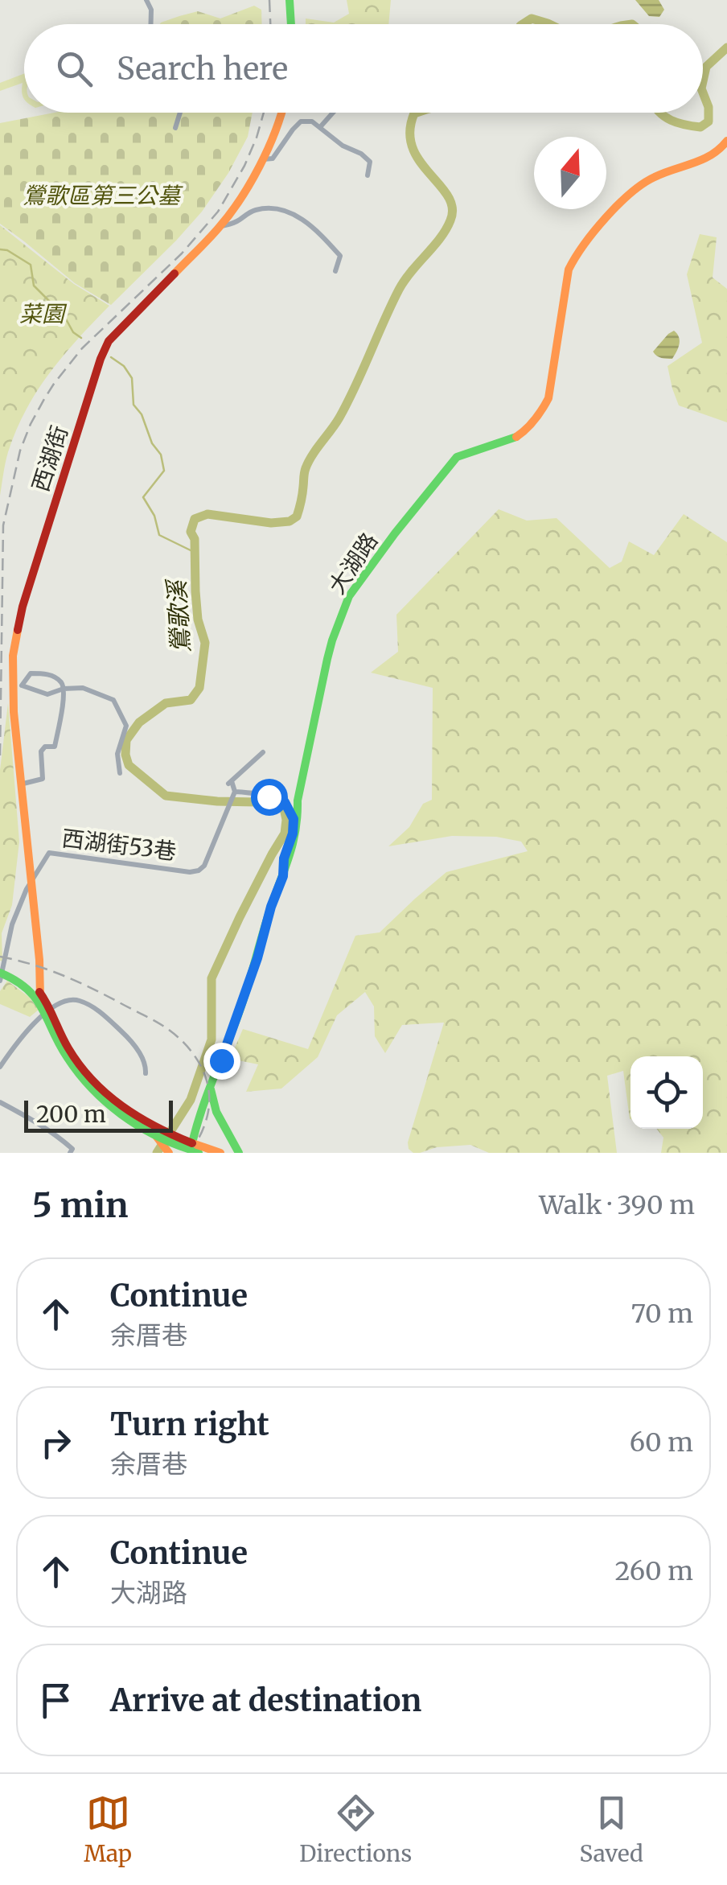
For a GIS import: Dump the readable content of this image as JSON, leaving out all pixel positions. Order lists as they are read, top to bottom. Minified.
{"streets":{"street":["西湖街","大湖路","西湖街53巷"]},"crossings":[["西湖街","西湖街53巷"]],"water":["鶯歌溪"],"parks":["鶯歌區第三公墓","菜園"],"scale_bar":"200 m","north":"top","page":{"search":"Search here","scale":"200 m","heading":["5 min","Walk · 390 m"],"list":[["Continue","余厝巷","70 m"],["Turn right","余厝巷","60 m"],["Continue","大湖路","260 m"],"Arrive at destination"],"nav":["Map","Directions","Saved"]}}
